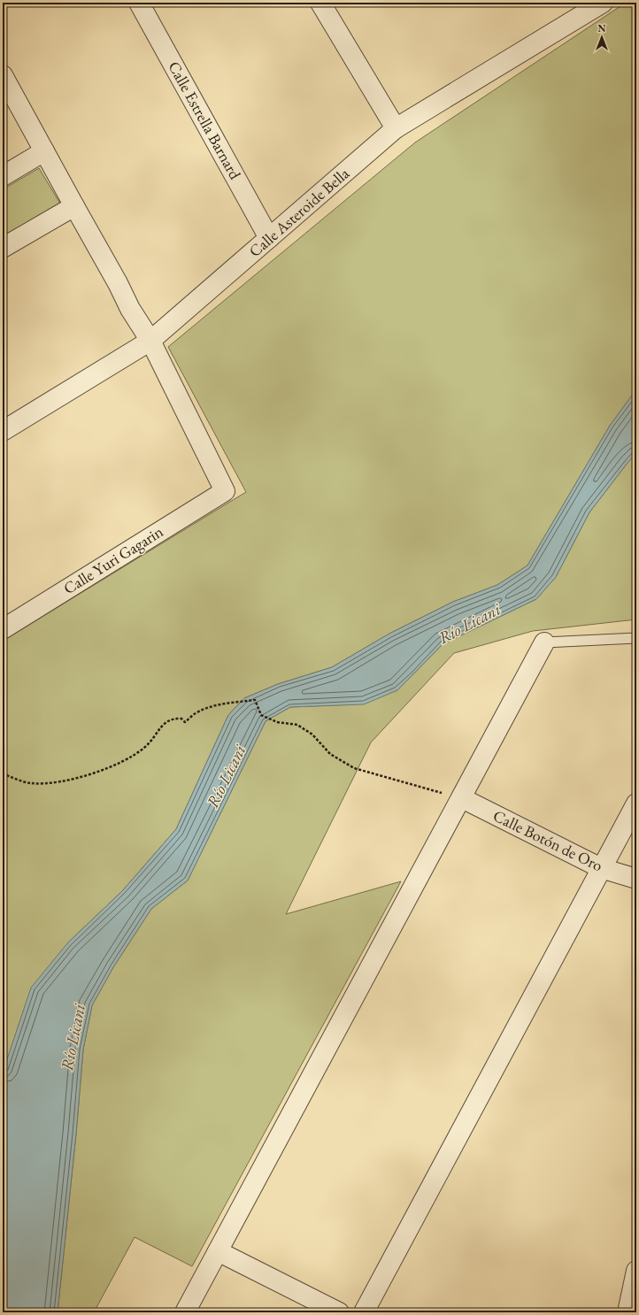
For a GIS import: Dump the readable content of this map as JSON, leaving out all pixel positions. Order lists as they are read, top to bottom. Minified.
{"streets":{"street":["Calle Estrella Barnard","Calle Asteroide Bella","Calle Yuri Gagarin","Calle Botón de Oro"]},"crossings":[["Calle Estrella Barnard","Calle Asteroide Bella"],["Calle Asteroide Bella","Calle Yuri Gagarin"]],"water":["Río Licani"],"north":"top"}
